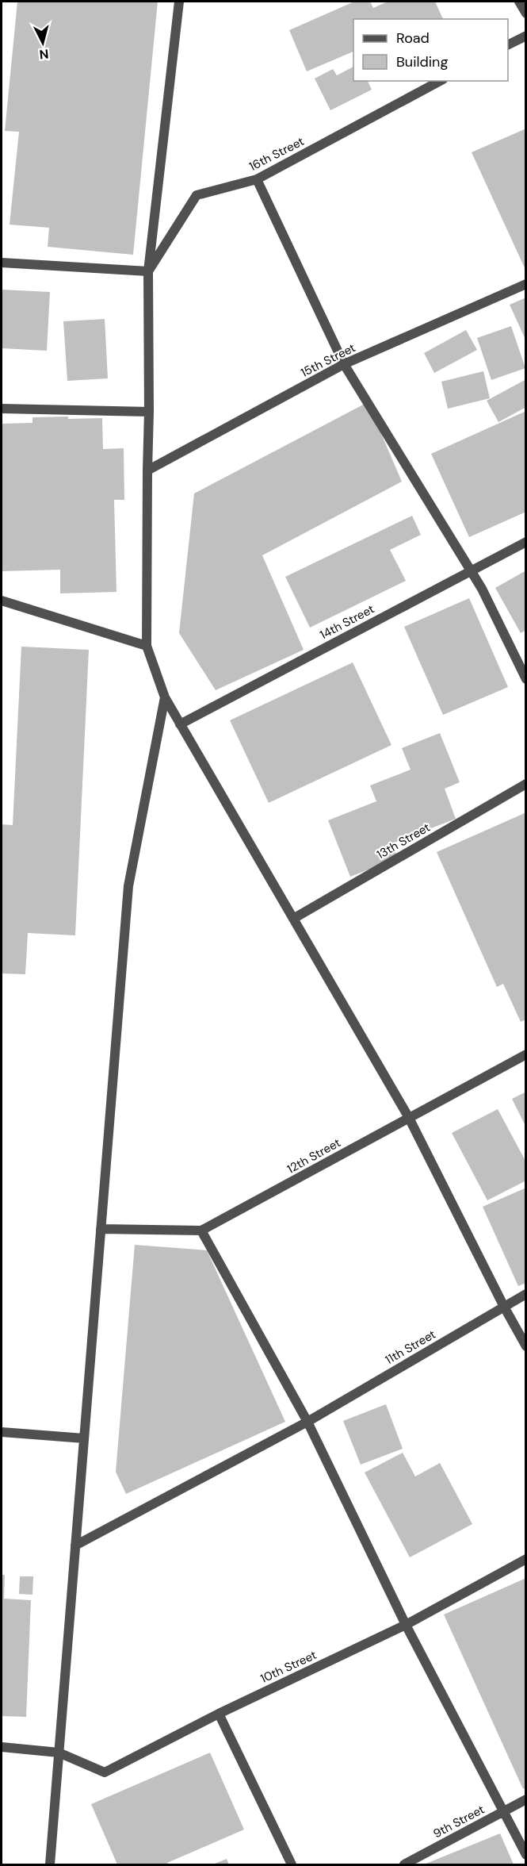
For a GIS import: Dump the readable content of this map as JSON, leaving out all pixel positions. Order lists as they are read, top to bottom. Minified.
{"streets":{"street":["16th Street","15th Street","14th Street","13th Street","12th Street","11th Street","10th Street","9th Street"]},"legend":["Road","Building"],"north":"bottom"}
